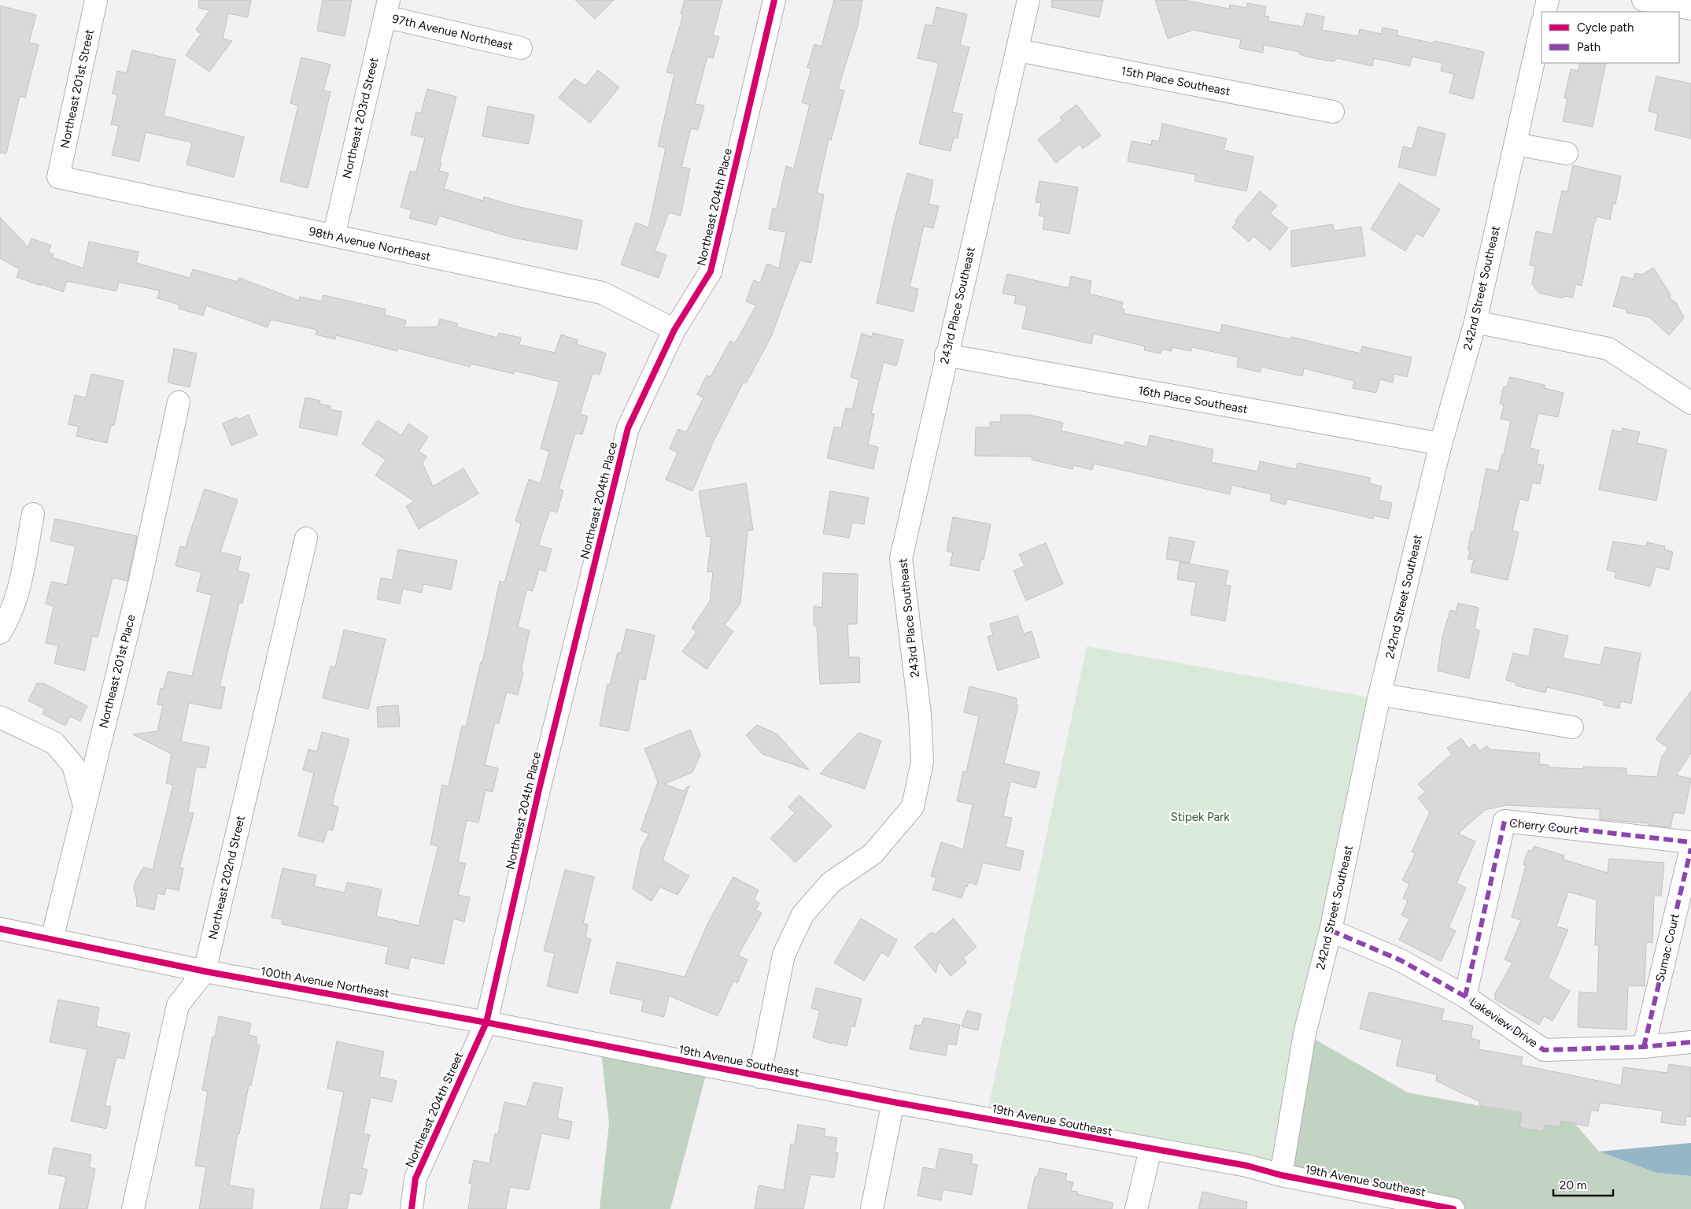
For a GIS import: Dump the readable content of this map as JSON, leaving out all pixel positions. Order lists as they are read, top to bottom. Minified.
{"streets":{"street":["97th Avenue Northeast","15th Place Southeast","Northeast 201st Street","Northeast 203rd Street","Northeast 204th Place","98th Avenue Northeast","242nd Street Southeast","243rd Place Southeast","16th Place Southeast","Northeast 201st Place","Cherry Court","Northeast 202nd Street","Sumac Court","100th Avenue Northeast","Lakeview Drive","19th Avenue Southeast","Northeast 204th Street"]},"crossings":[["97th Avenue Northeast","Northeast 203rd Street"],["15th Place Southeast","243rd Place Southeast"],["Northeast 201st Street","98th Avenue Northeast"],["Northeast 203rd Street","98th Avenue Northeast"],["Northeast 204th Place","98th Avenue Northeast"],["Northeast 204th Place","100th Avenue Northeast"],["Northeast 204th Place","Northeast 204th Street"],["242nd Street Southeast","16th Place Southeast"],["242nd Street Southeast","Lakeview Drive"],["242nd Street Southeast","19th Avenue Southeast"],["243rd Place Southeast","16th Place Southeast"],["243rd Place Southeast","19th Avenue Southeast"],["Northeast 201st Place","100th Avenue Northeast"],["Cherry Court","Lakeview Drive"],["Northeast 202nd Street","100th Avenue Northeast"],["Sumac Court","Lakeview Drive"],["100th Avenue Northeast","19th Avenue Southeast"],["100th Avenue Northeast","Northeast 204th Street"]],"parks":["Stipek Park"],"legend":["Cycle path","Path"],"scale_bar":"20 m"}
